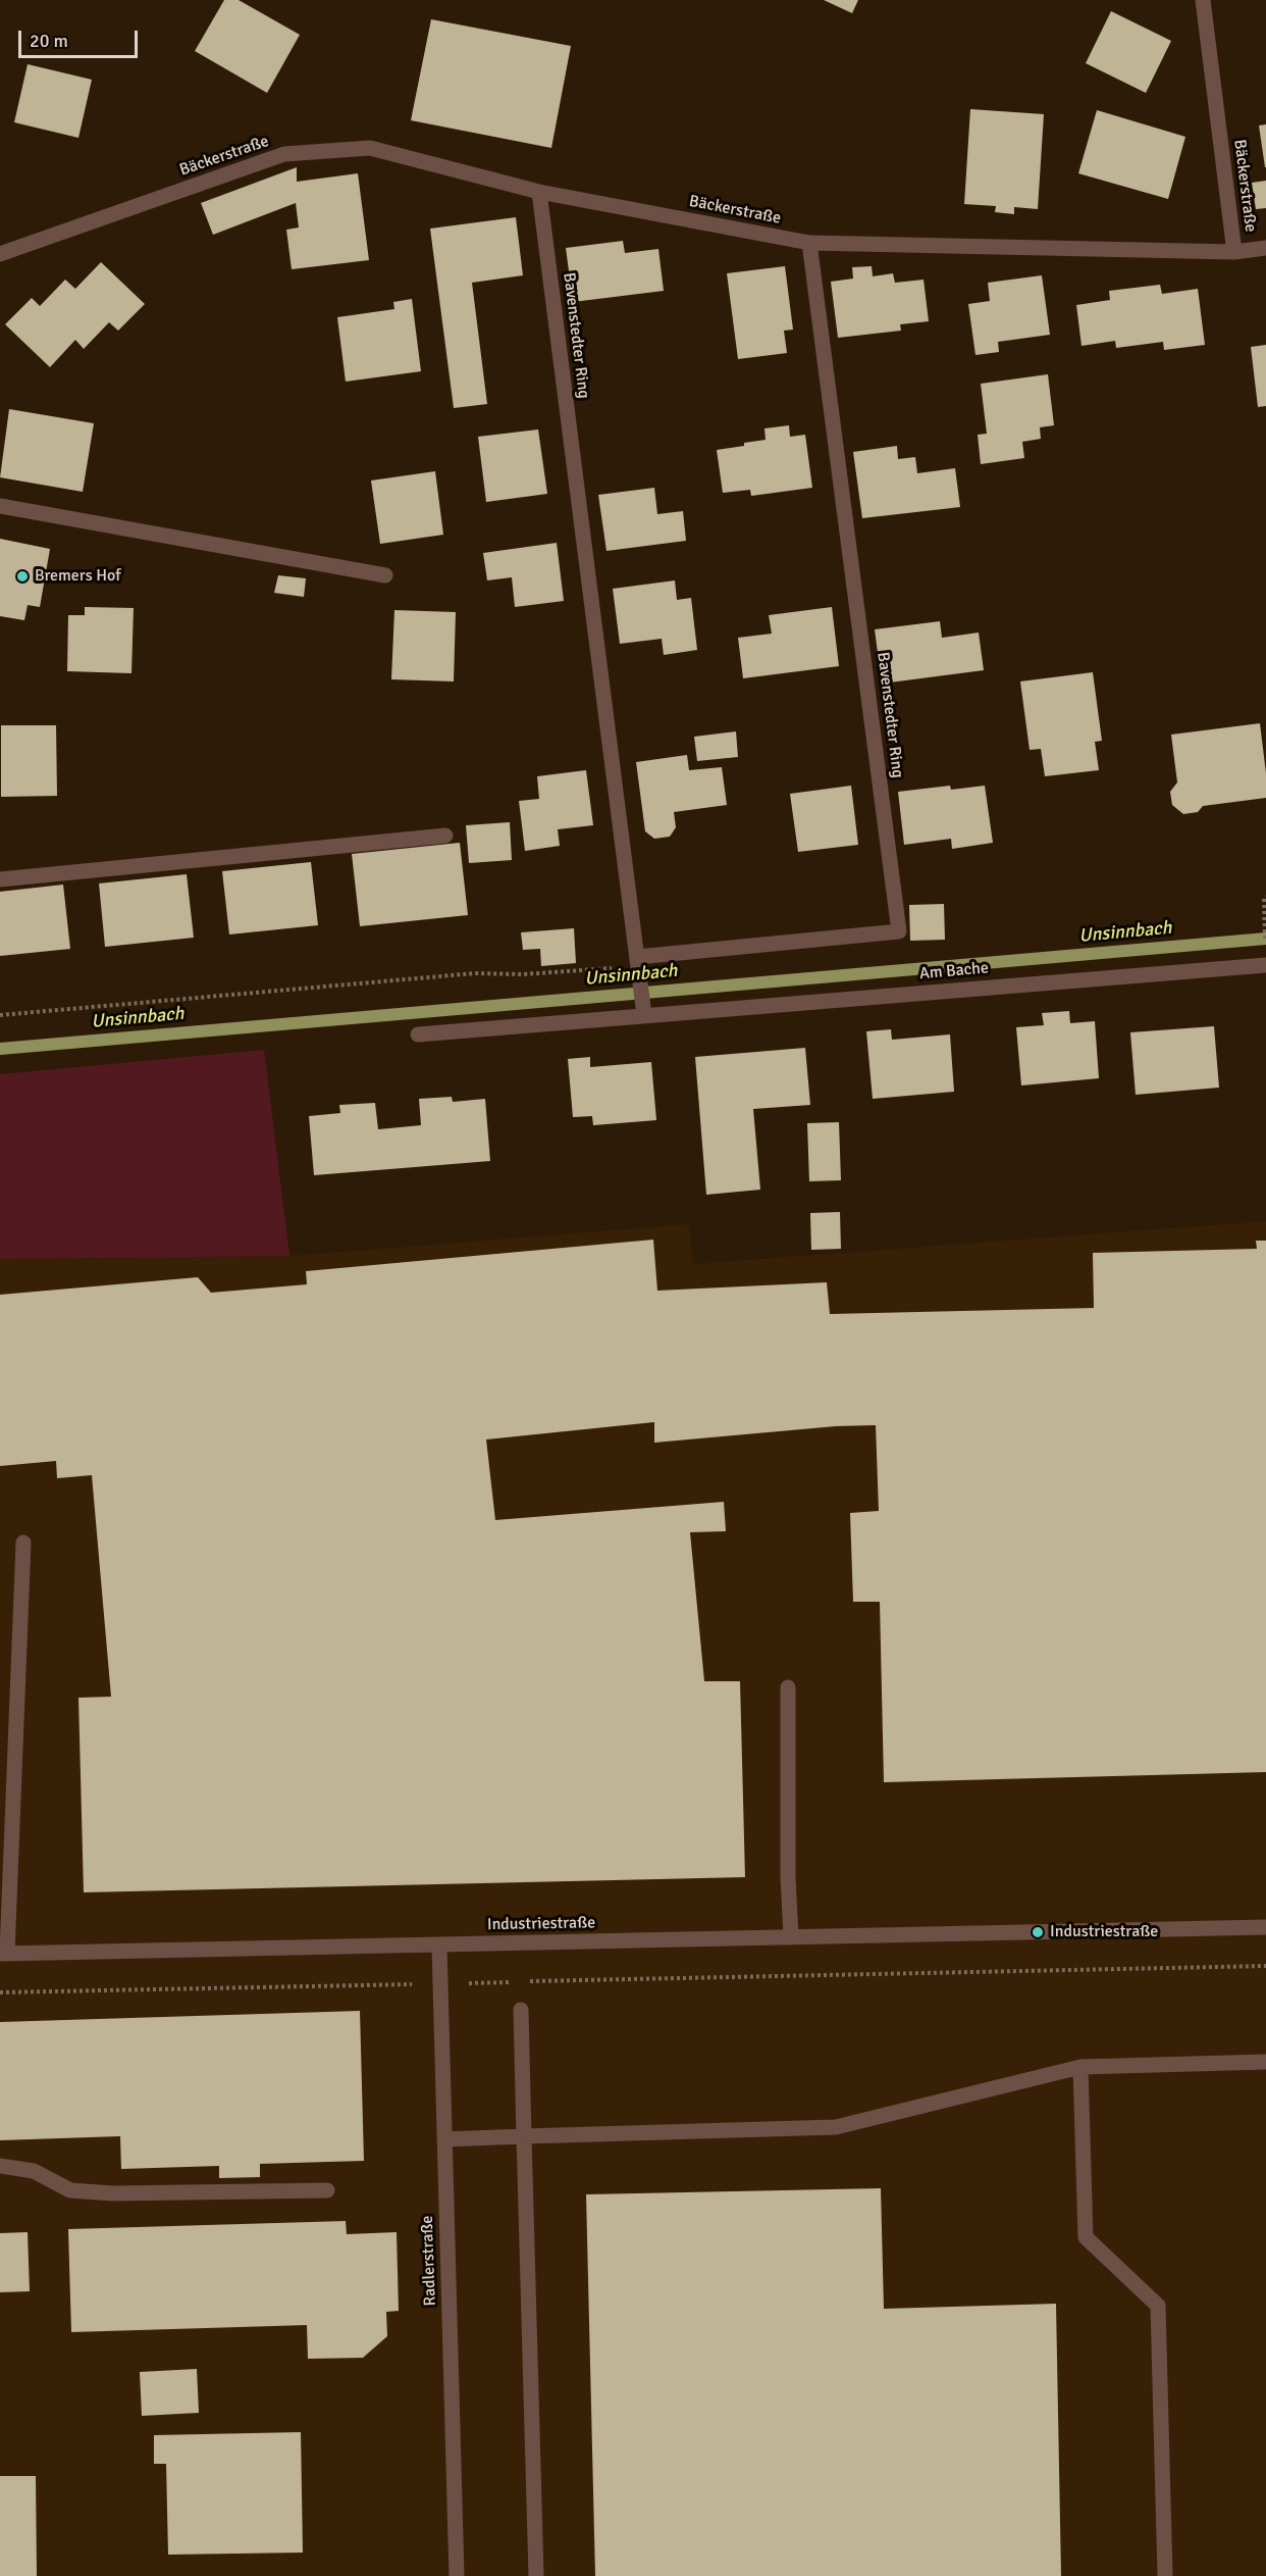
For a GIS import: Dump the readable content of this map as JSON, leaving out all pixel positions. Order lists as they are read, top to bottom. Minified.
{"streets":{"street":["Bäckerstraße","Bavenstedter Ring","Am Bache","Industriestraße","Radlerstraße"]},"crossings":[["Bäckerstraße","Bavenstedter Ring"],["Industriestraße","Radlerstraße"]],"water":["Unsinnbach"],"places":["Bremers Hof","Industriestraße"],"scale_bar":"20 m"}
